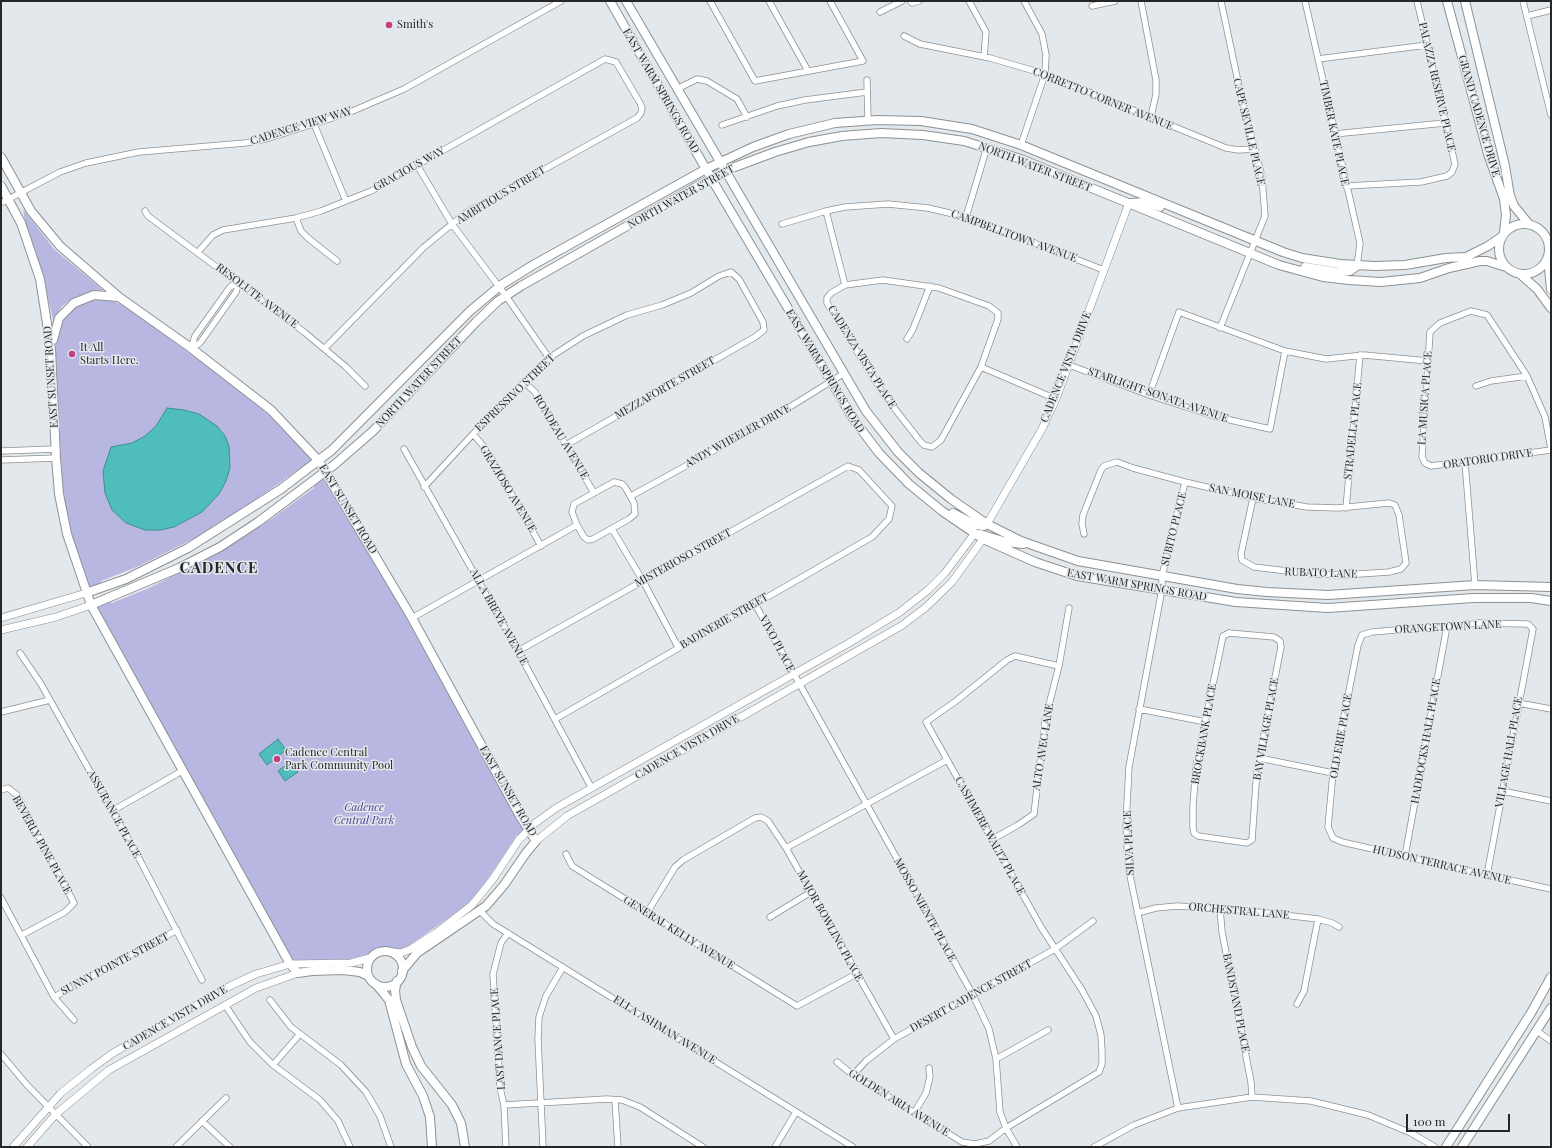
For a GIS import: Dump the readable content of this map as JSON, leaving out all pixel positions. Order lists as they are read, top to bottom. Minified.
{"streets":{"main road":["EAST WARM SPRINGS ROAD","GRAND CADENCE DRIVE","NORTH WATER STREET","CADENCE VISTA DRIVE","EAST SUNSET ROAD"],"street":["PALAZZA RESERVE PLACE","CORRETTO CORNER AVENUE","CADENCE VIEW WAY","CAPE SEVILLE PLACE","TIMBER KATE PLACE","GRACIOUS WAY","AMBITIOUS STREET","CAMPBELLTOWN AVENUE","RESOLUTE AVENUE","CADENZA VISTA PLACE","MEZZAFORTE STREET","ESPRESSIVO STREET","STARLIGHT SONATA AVENUE","LA MUSICA PLACE","STRADELLA PLACE","ANDY WHEELER DRIVE","RONDEAU AVENUE","ORATORIO DRIVE","GRAZIOSO AVENUE","SAN MOISE LANE","SUBITO PLACE","MISTERIOSO STREET","RUBATO LANE","ALLA BREVE AVENUE","BADINERIE STREET","ORANGETOWN LANE","VIVO PLACE","BAY VILLAGE PLACE","BROCKBANK PLACE","OLD ERIE PLACE","HADDOCKS HALL PLACE","ALTO AVEC LANE","VILLAGE HALL PLACE","ASSURANCE PLACE","CASHMERE WALTZ PLACE","SILVA PLACE","BEVERLY PINE PLACE","HUDSON TERRACE AVENUE","MOSSO NIENTE PLACE","ORCHESTRAL LANE","MAJOR BOWLING PLACE","GENERAL KELLY AVENUE","SUNNY POINTE STREET","DESERT CADENCE STREET","BANDSTAND PLACE","ELLA ASHMAN AVENUE","LAST DANCE PLACE","GOLDEN ARIA AVENUE"]},"crossings":[["PALAZZA RESERVE PLACE","TIMBER KATE PLACE"],["EAST WARM SPRINGS ROAD","NORTH WATER STREET"],["EAST WARM SPRINGS ROAD","CADENCE VISTA DRIVE"],["EAST WARM SPRINGS ROAD","ANDY WHEELER DRIVE"],["EAST WARM SPRINGS ROAD","SUBITO PLACE"],["EAST WARM SPRINGS ROAD","SILVA PLACE"],["CORRETTO CORNER AVENUE","CAPE SEVILLE PLACE"],["GRAND CADENCE DRIVE","NORTH WATER STREET"],["CADENCE VIEW WAY","EAST SUNSET ROAD"],["CAPE SEVILLE PLACE","NORTH WATER STREET"],["TIMBER KATE PLACE","NORTH WATER STREET"],["NORTH WATER STREET","CADENCE VISTA DRIVE"],["NORTH WATER STREET","EAST SUNSET ROAD"],["GRACIOUS WAY","AMBITIOUS STREET"],["GRACIOUS WAY","RESOLUTE AVENUE"],["AMBITIOUS STREET","RESOLUTE AVENUE"],["CAMPBELLTOWN AVENUE","CADENCE VISTA DRIVE"],["CADENCE VISTA DRIVE","EAST SUNSET ROAD"],["CADENCE VISTA DRIVE","STARLIGHT SONATA AVENUE"],["CADENCE VISTA DRIVE","ALLA BREVE AVENUE"],["CADENCE VISTA DRIVE","VIVO PLACE"],["CADENCE VISTA DRIVE","MOSSO NIENTE PLACE"],["CADENCE VISTA DRIVE","ELLA ASHMAN AVENUE"],["MEZZAFORTE STREET","ESPRESSIVO STREET"],["MEZZAFORTE STREET","RONDEAU AVENUE"],["ESPRESSIVO STREET","RONDEAU AVENUE"],["ESPRESSIVO STREET","GRAZIOSO AVENUE"],["ESPRESSIVO STREET","ALLA BREVE AVENUE"],["LA MUSICA PLACE","ORATORIO DRIVE"],["STRADELLA PLACE","SAN MOISE LANE"],["SAN MOISE LANE","SUBITO PLACE"],["SAN MOISE LANE","RUBATO LANE"],["SUBITO PLACE","SILVA PLACE"],["MISTERIOSO STREET","ALLA BREVE AVENUE"],["MISTERIOSO STREET","BADINERIE STREET"],["ALLA BREVE AVENUE","BADINERIE STREET"],["BADINERIE STREET","VIVO PLACE"],["ORANGETOWN LANE","OLD ERIE PLACE"],["ORANGETOWN LANE","HADDOCKS HALL PLACE"],["ORANGETOWN LANE","VILLAGE HALL PLACE"],["VIVO PLACE","MOSSO NIENTE PLACE"],["BAY VILLAGE PLACE","BROCKBANK PLACE"],["OLD ERIE PLACE","HUDSON TERRACE AVENUE"],["HADDOCKS HALL PLACE","HUDSON TERRACE AVENUE"],["ALTO AVEC LANE","CASHMERE WALTZ PLACE"],["VILLAGE HALL PLACE","HUDSON TERRACE AVENUE"],["ASSURANCE PLACE","SUNNY POINTE STREET"],["CASHMERE WALTZ PLACE","MOSSO NIENTE PLACE"],["CASHMERE WALTZ PLACE","DESERT CADENCE STREET"],["CASHMERE WALTZ PLACE","GOLDEN ARIA AVENUE"],["SILVA PLACE","ORCHESTRAL LANE"],["MOSSO NIENTE PLACE","DESERT CADENCE STREET"],["MOSSO NIENTE PLACE","GOLDEN ARIA AVENUE"],["ORCHESTRAL LANE","BANDSTAND PLACE"],["MAJOR BOWLING PLACE","GENERAL KELLY AVENUE"],["MAJOR BOWLING PLACE","DESERT CADENCE STREET"],["DESERT CADENCE STREET","GOLDEN ARIA AVENUE"],["ELLA ASHMAN AVENUE","LAST DANCE PLACE"]],"districts":["CADENCE"],"parks":["Cadence Central Park"],"places":["Smith's","It All Starts Here.","Cadence Central Park Community Pool"],"scale_bar":"100 m"}
